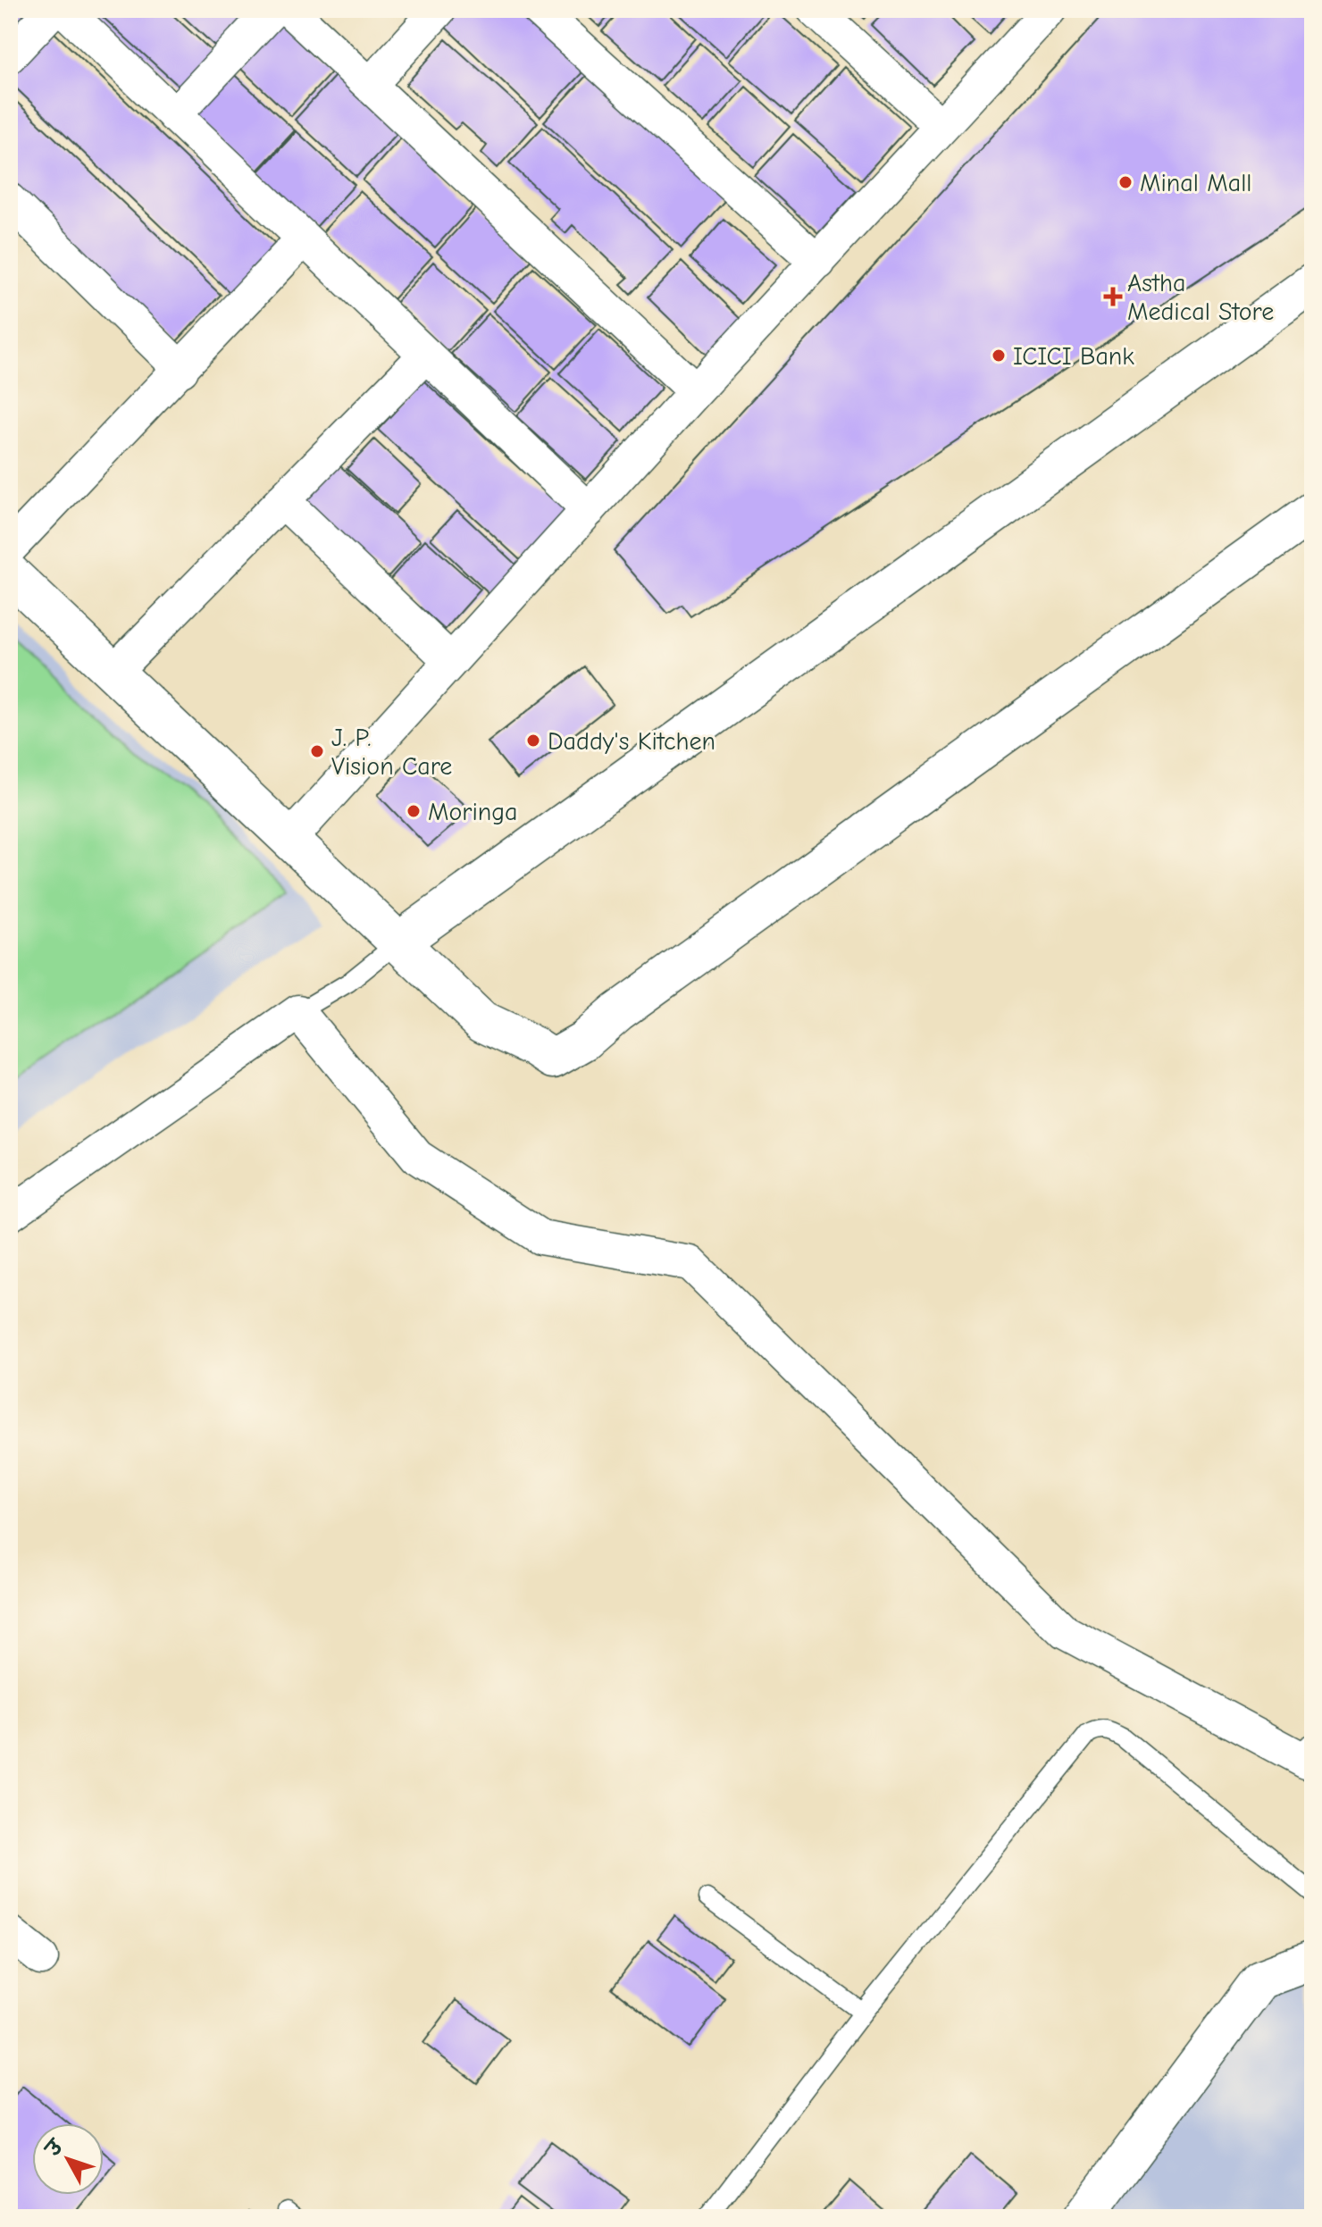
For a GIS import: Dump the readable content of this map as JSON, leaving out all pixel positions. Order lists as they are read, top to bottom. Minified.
{"places":{"other":["Minal Mall","ICICI Bank","Daddy's Kitchen","J. P. Vision Care","Moringa"],"health":["Astha Medical Store"]},"north":"top left"}
